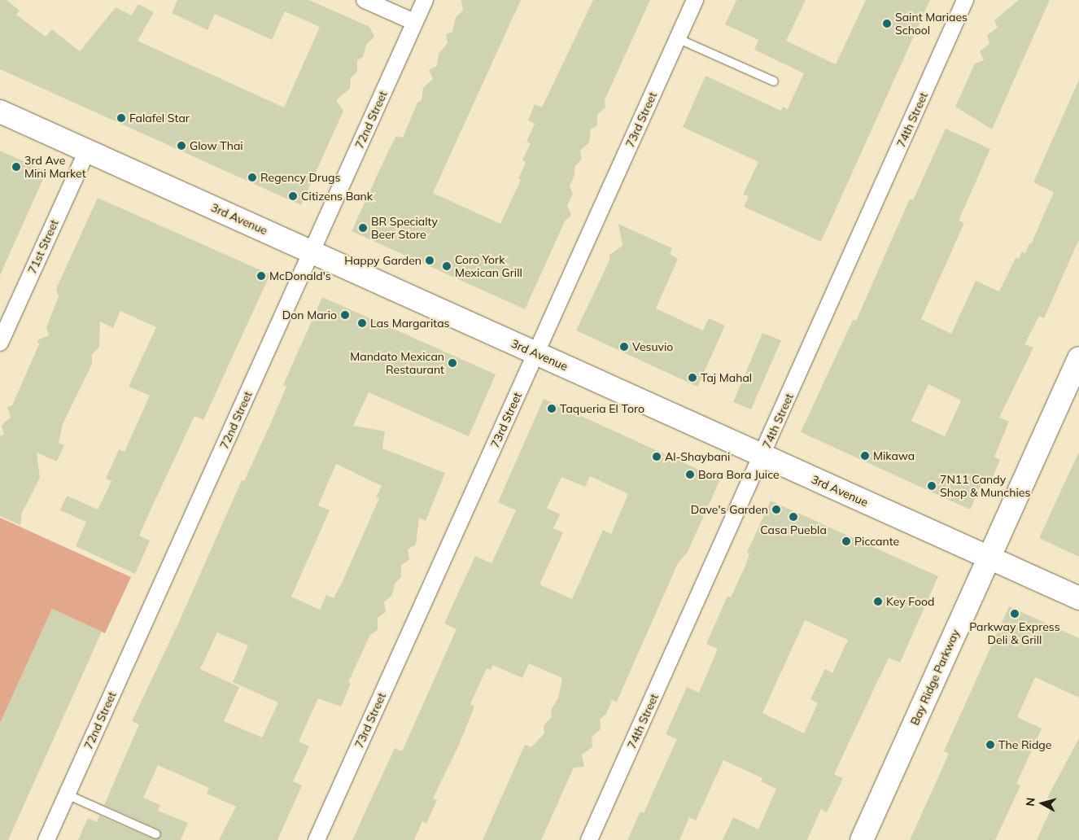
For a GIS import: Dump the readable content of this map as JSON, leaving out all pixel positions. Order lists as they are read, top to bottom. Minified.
{"streets":{"street":["72nd Street","73rd Street","74th Street","3rd Avenue","71st Street","Bay Ridge Parkway"]},"crossings":[["72nd Street","3rd Avenue"],["73rd Street","3rd Avenue"],["74th Street","3rd Avenue"],["3rd Avenue","71st Street"],["3rd Avenue","Bay Ridge Parkway"]],"places":["Saint Mariaes School","Falafel Star","Glow Thai","3rd Ave Mini Market","Regency Drugs","Citizens Bank","BR Specialty Beer Store","Happy Garden","Coro York Mexican Grill","McDonald's","Don Mario","Las Margaritas","Vesuvio","Mandato Mexican Restaurant","Taj Mahal","Taqueria El Toro","Mikawa","Al-Shaybani","Bora Bora Juice","7N11 Candy Shop & Munchies","Dave's Garden","Casa Puebla","Piccante","Key Food","Parkway Express Deli & Grill","The Ridge"],"north":"left"}
